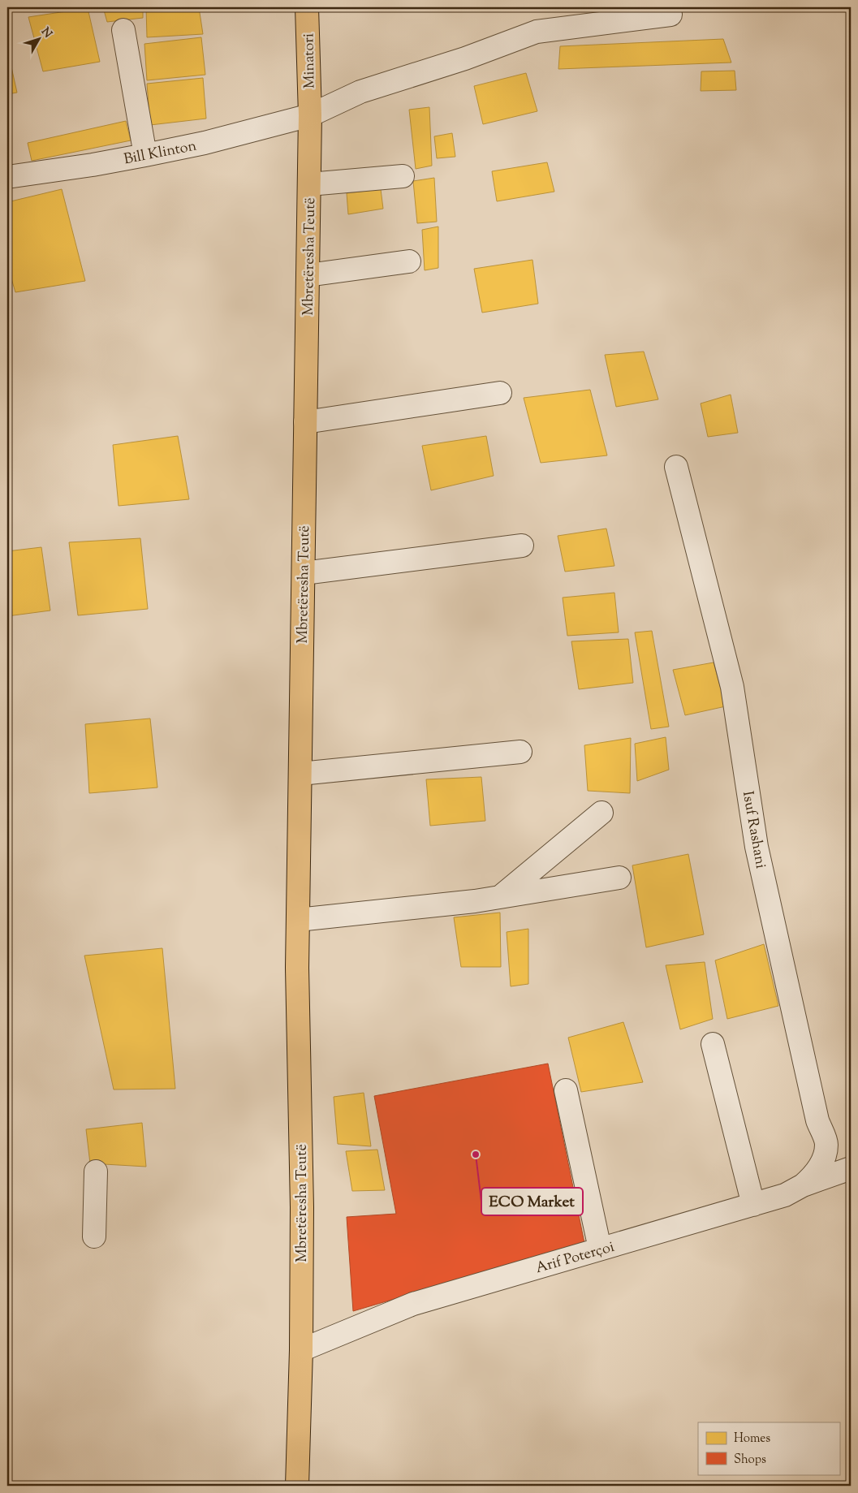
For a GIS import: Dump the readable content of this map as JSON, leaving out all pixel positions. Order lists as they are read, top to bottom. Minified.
{"streets":{"main road":["Minatori","Mbretëresha Teutë"],"street":["Bill Klinton","Isuf Rashani","Arif Poterçoi"]},"crossings":[["Minatori","Bill Klinton"],["Minatori","Mbretëresha Teutë"],["Bill Klinton","Mbretëresha Teutë"],["Mbretëresha Teutë","Arif Poterçoi"],["Isuf Rashani","Arif Poterçoi"]],"places":["ECO Market"],"legend":["Homes","Shops"],"north":"top right"}
